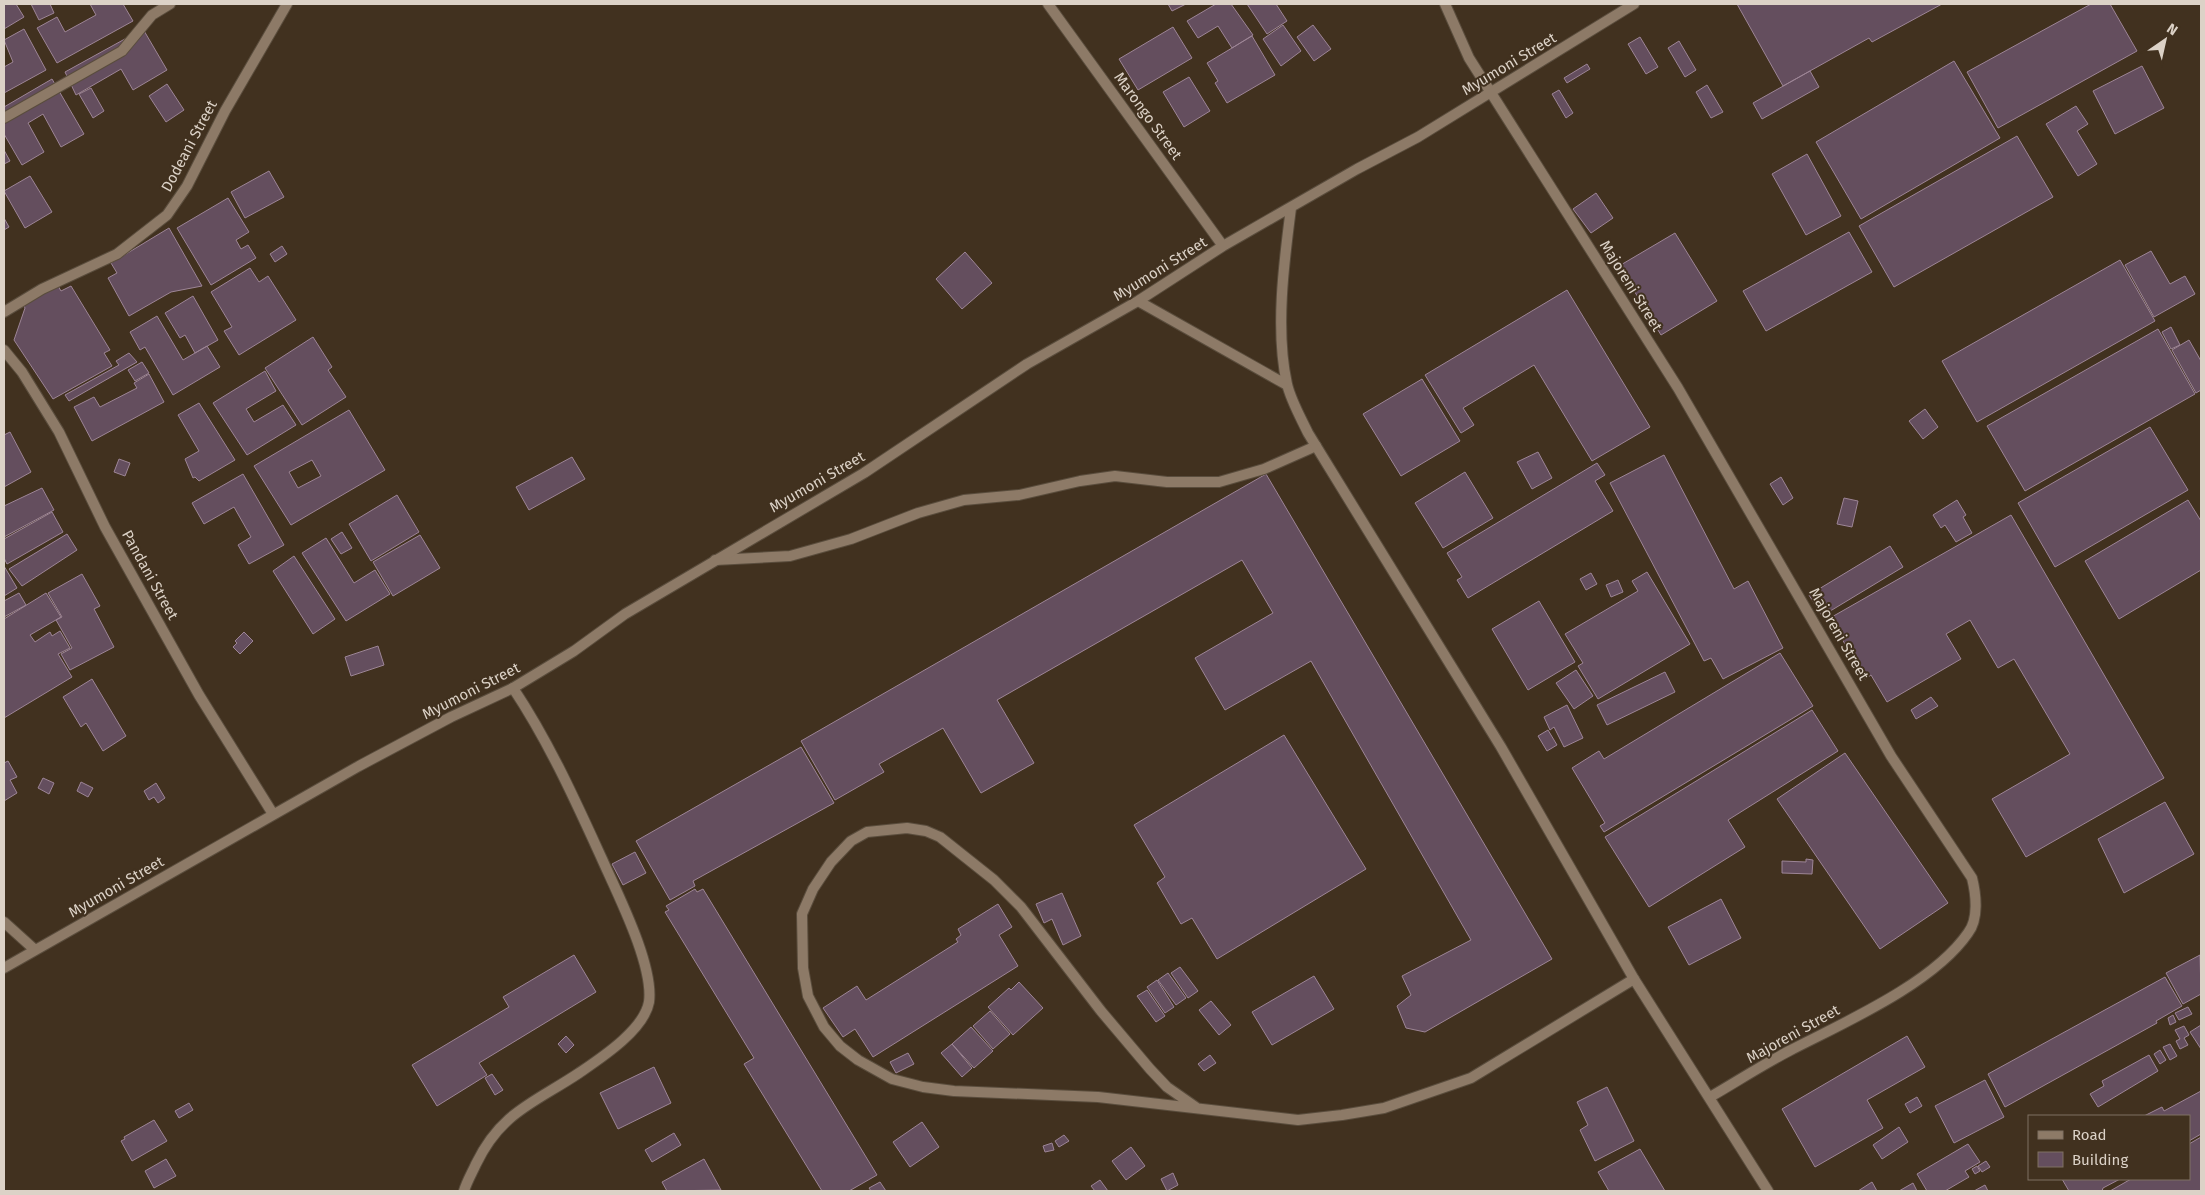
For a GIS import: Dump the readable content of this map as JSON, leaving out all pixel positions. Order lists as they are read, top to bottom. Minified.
{"streets":{"street":["Myumoni Street","Marongo Street","Dodeani Street","Majoreni Street","Pandani Street"]},"crossings":[["Myumoni Street","Marongo Street"],["Myumoni Street","Majoreni Street"],["Myumoni Street","Pandani Street"]],"legend":["Road","Building"],"north":"top right"}
